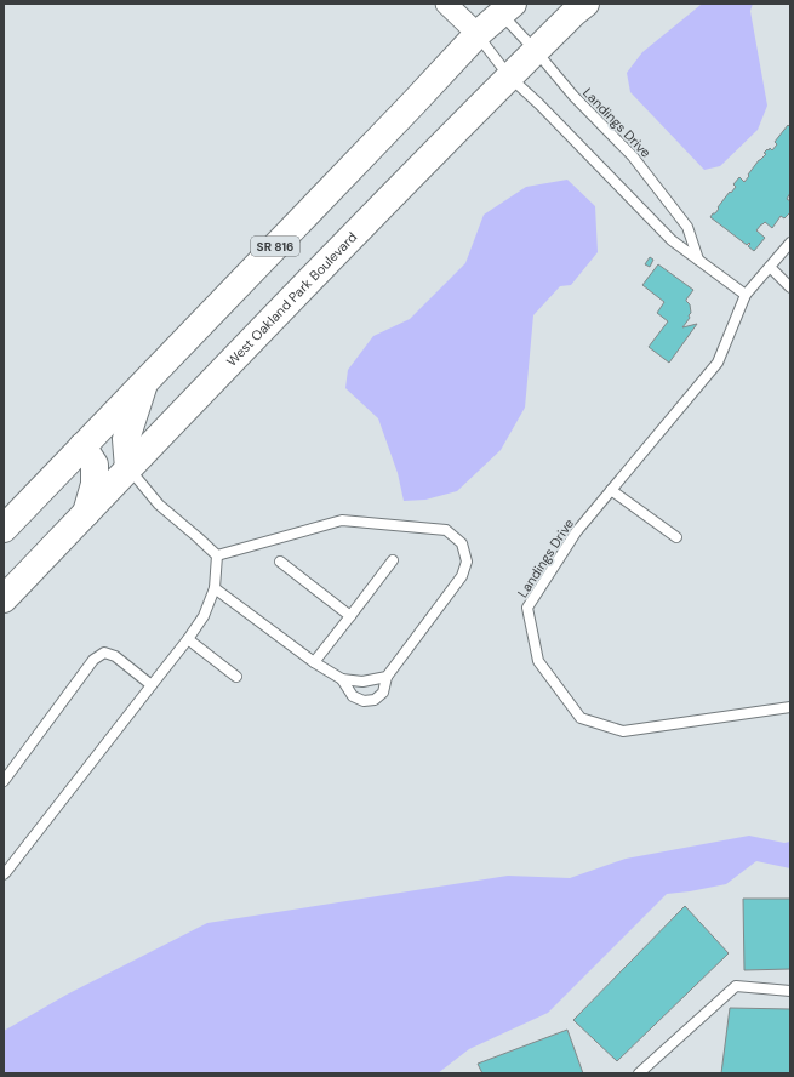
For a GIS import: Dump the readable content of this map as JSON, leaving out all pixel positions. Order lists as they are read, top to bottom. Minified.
{"streets":{"main road":["SR 816","West Oakland Park Boulevard"],"lane":["Landings Drive"]},"crossings":[["Landings Drive","SR 816"],["Landings Drive","West Oakland Park Boulevard"]]}
